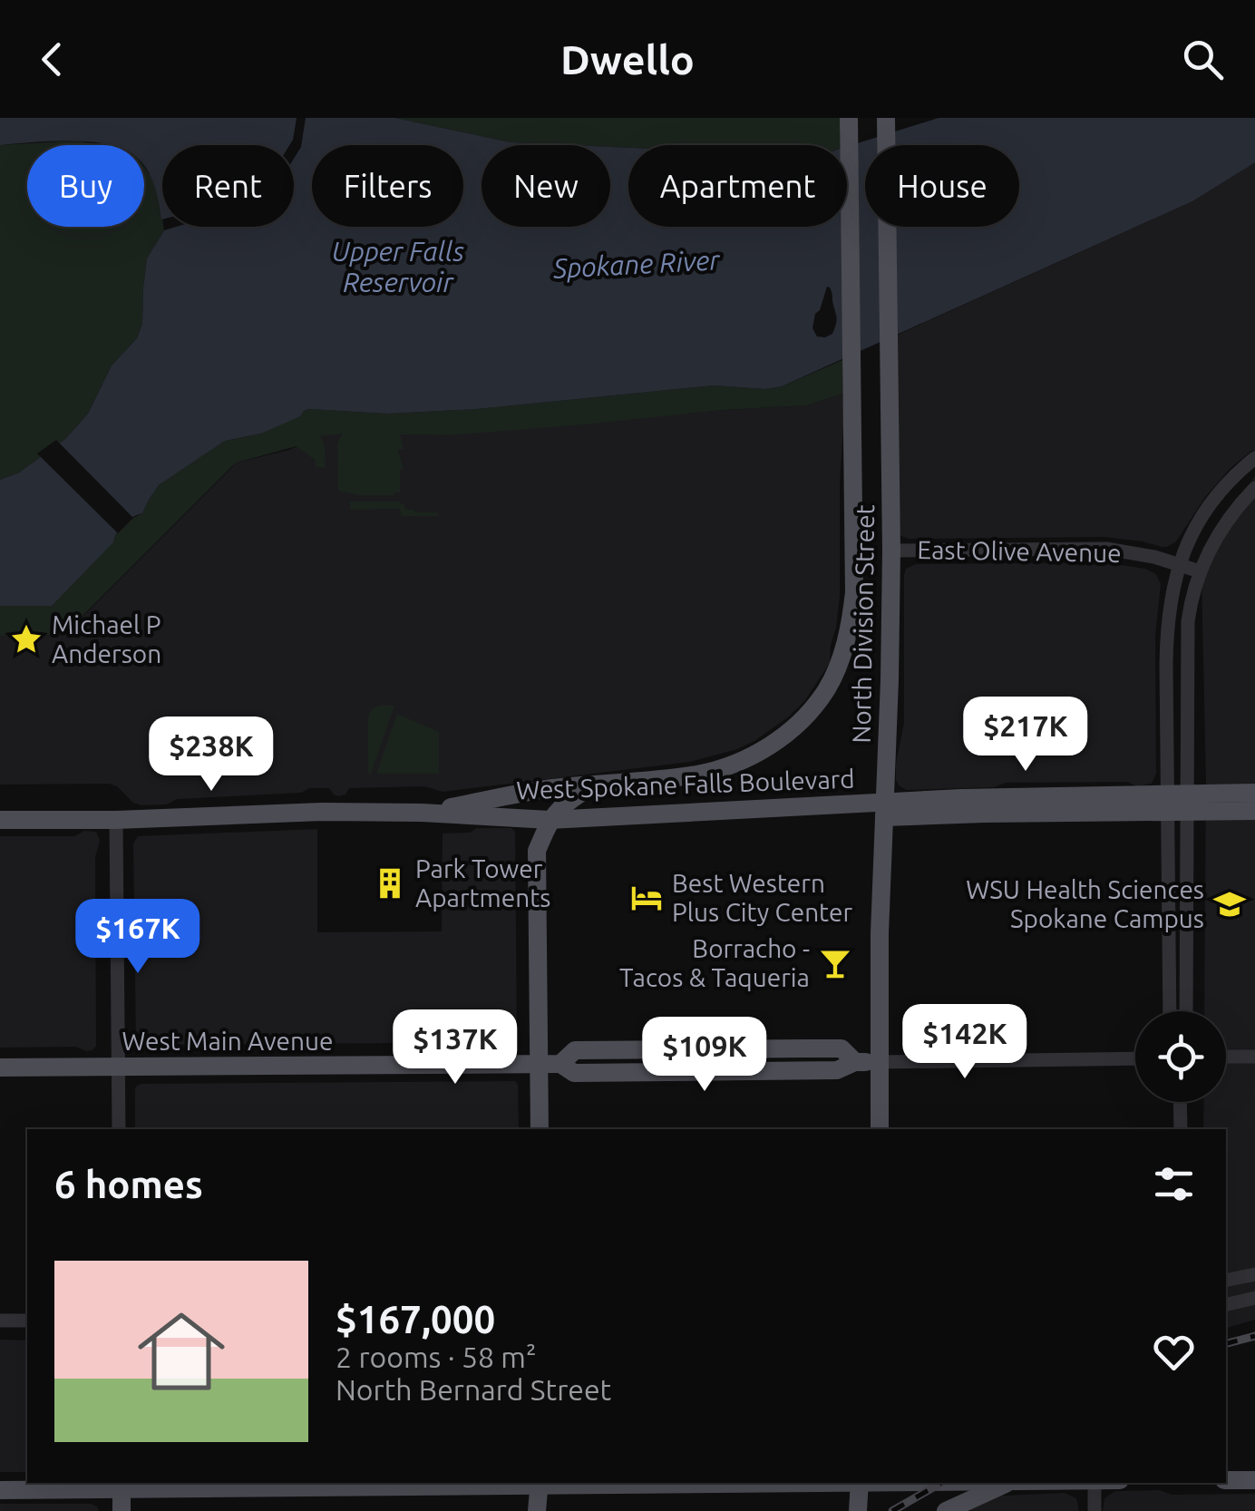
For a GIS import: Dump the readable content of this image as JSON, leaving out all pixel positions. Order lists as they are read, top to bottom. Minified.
{"streets":{"main road":["North Division Street","West Spokane Falls Boulevard","West Main Avenue"],"street":["East Olive Avenue"]},"crossings":[["East Olive Avenue","North Division Street"],["North Division Street","West Spokane Falls Boulevard"],["North Division Street","West Main Avenue"]],"water":["Upper Falls Reservoir","Spokane River"],"places":{"place":["Michael P Anderson"],"building":["Park Tower Apartments"],"hotel":["Best Western Plus City Center"],"school or university":["WSU Health Sciences Spokane Campus"],"bar":["Borracho - Tacos & Taqueria"]},"page":{"header":"Dwello","chip":["Buy","Rent","Filters","New","Apartment","House"],"price":["$217K","$238K","$167K","$142K","$137K","$109K"],"heading":"6 homes","list":[{"name":"$167,000","note":"2 rooms · 58 m² · North Bernard Street"}]}}
